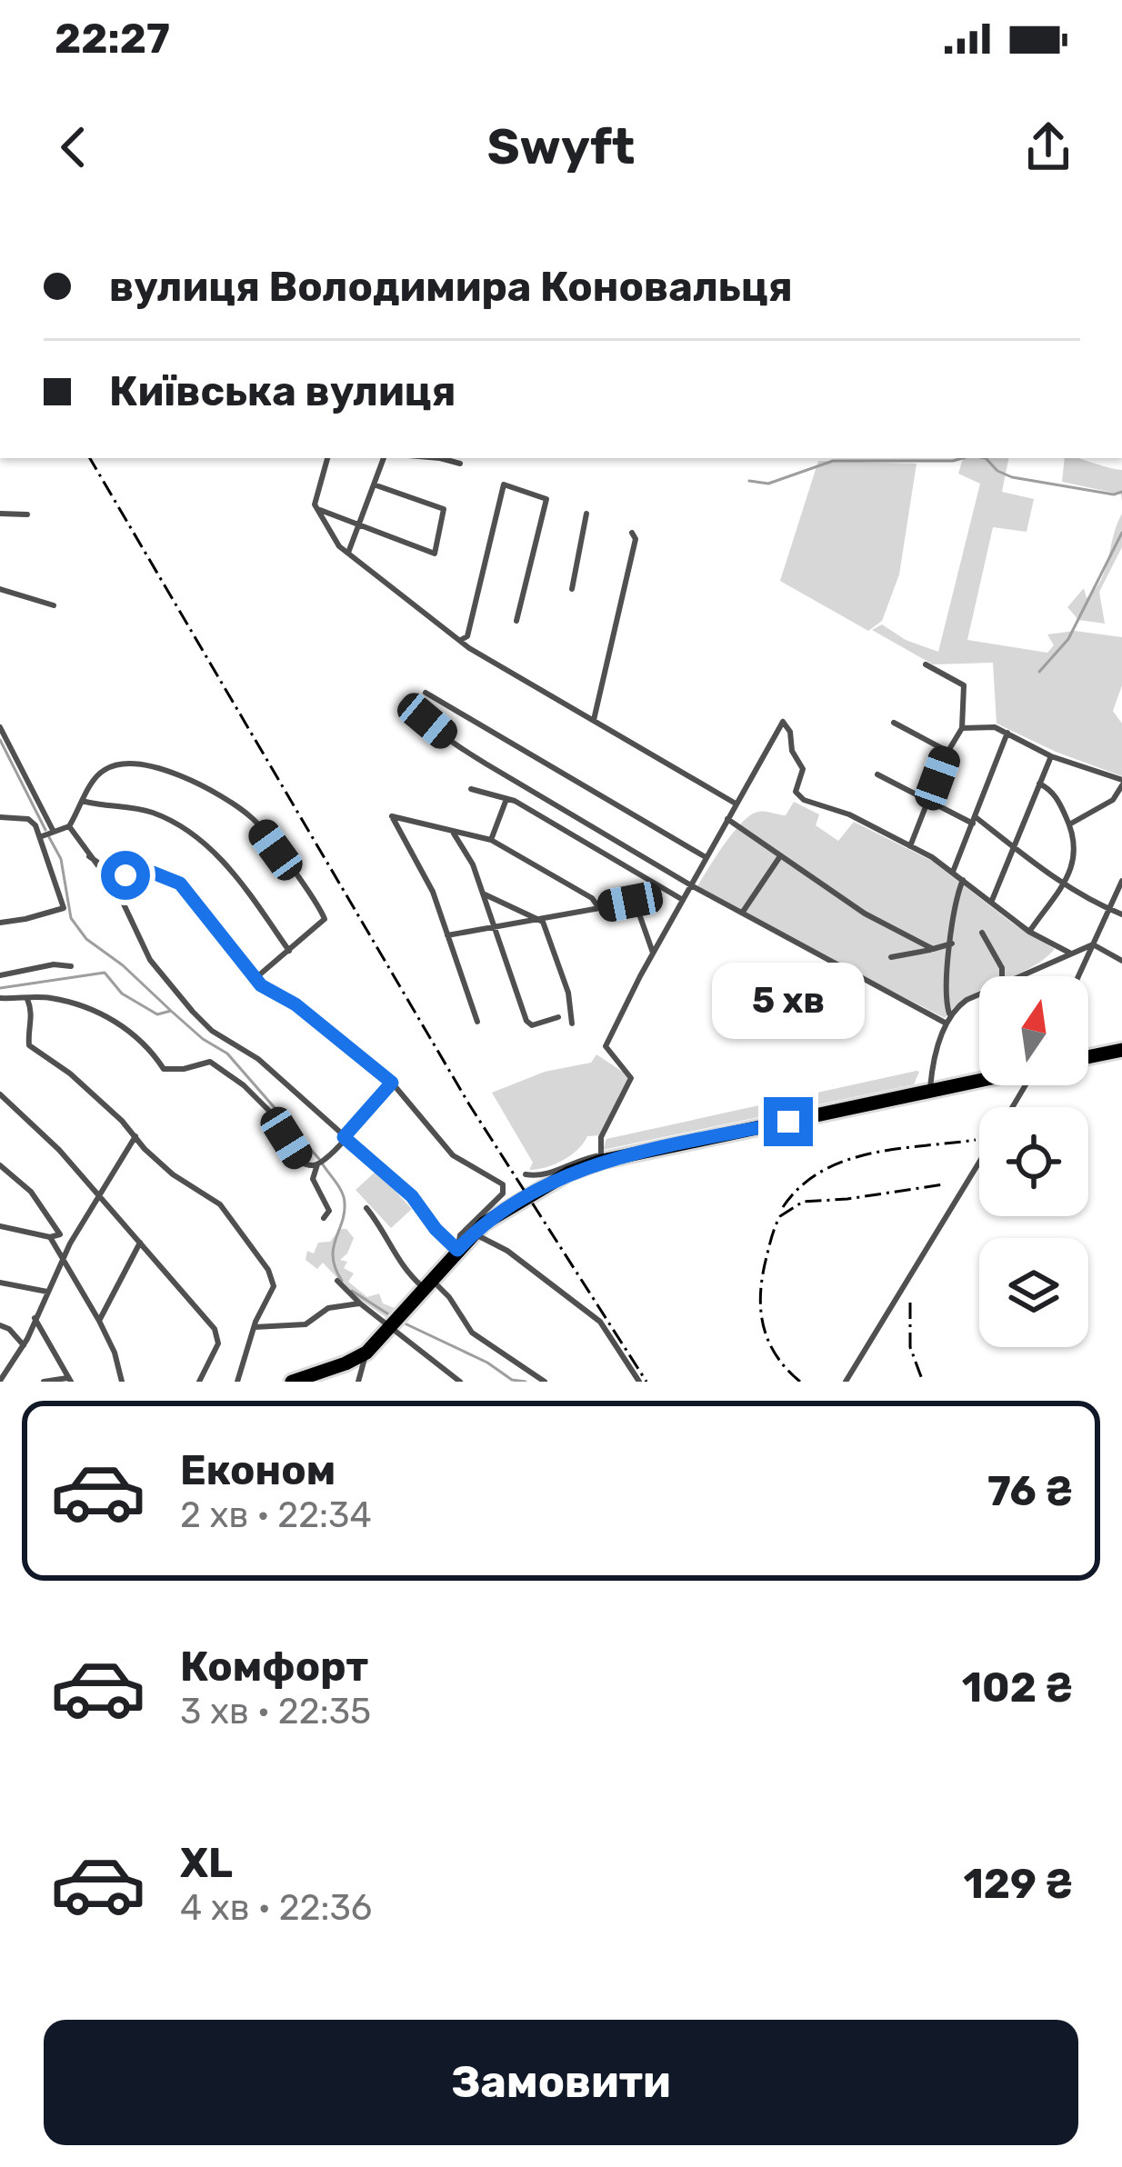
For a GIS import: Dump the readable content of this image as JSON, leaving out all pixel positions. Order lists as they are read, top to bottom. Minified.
{"north":"top","page":{"status":"22:27","header":"Swyft","banner":["вулиця Володимира Коновальця","Київська вулиця"],"bubble":"5 хв","list":[{"name":"Економ","note":"2 хв · 22:34","value":"76 ₴"},{"name":"Комфорт","note":"3 хв · 22:35","value":"102 ₴"},{"name":"XL","note":"4 хв · 22:36","value":"129 ₴"}],"buttons":"Замовити"}}
